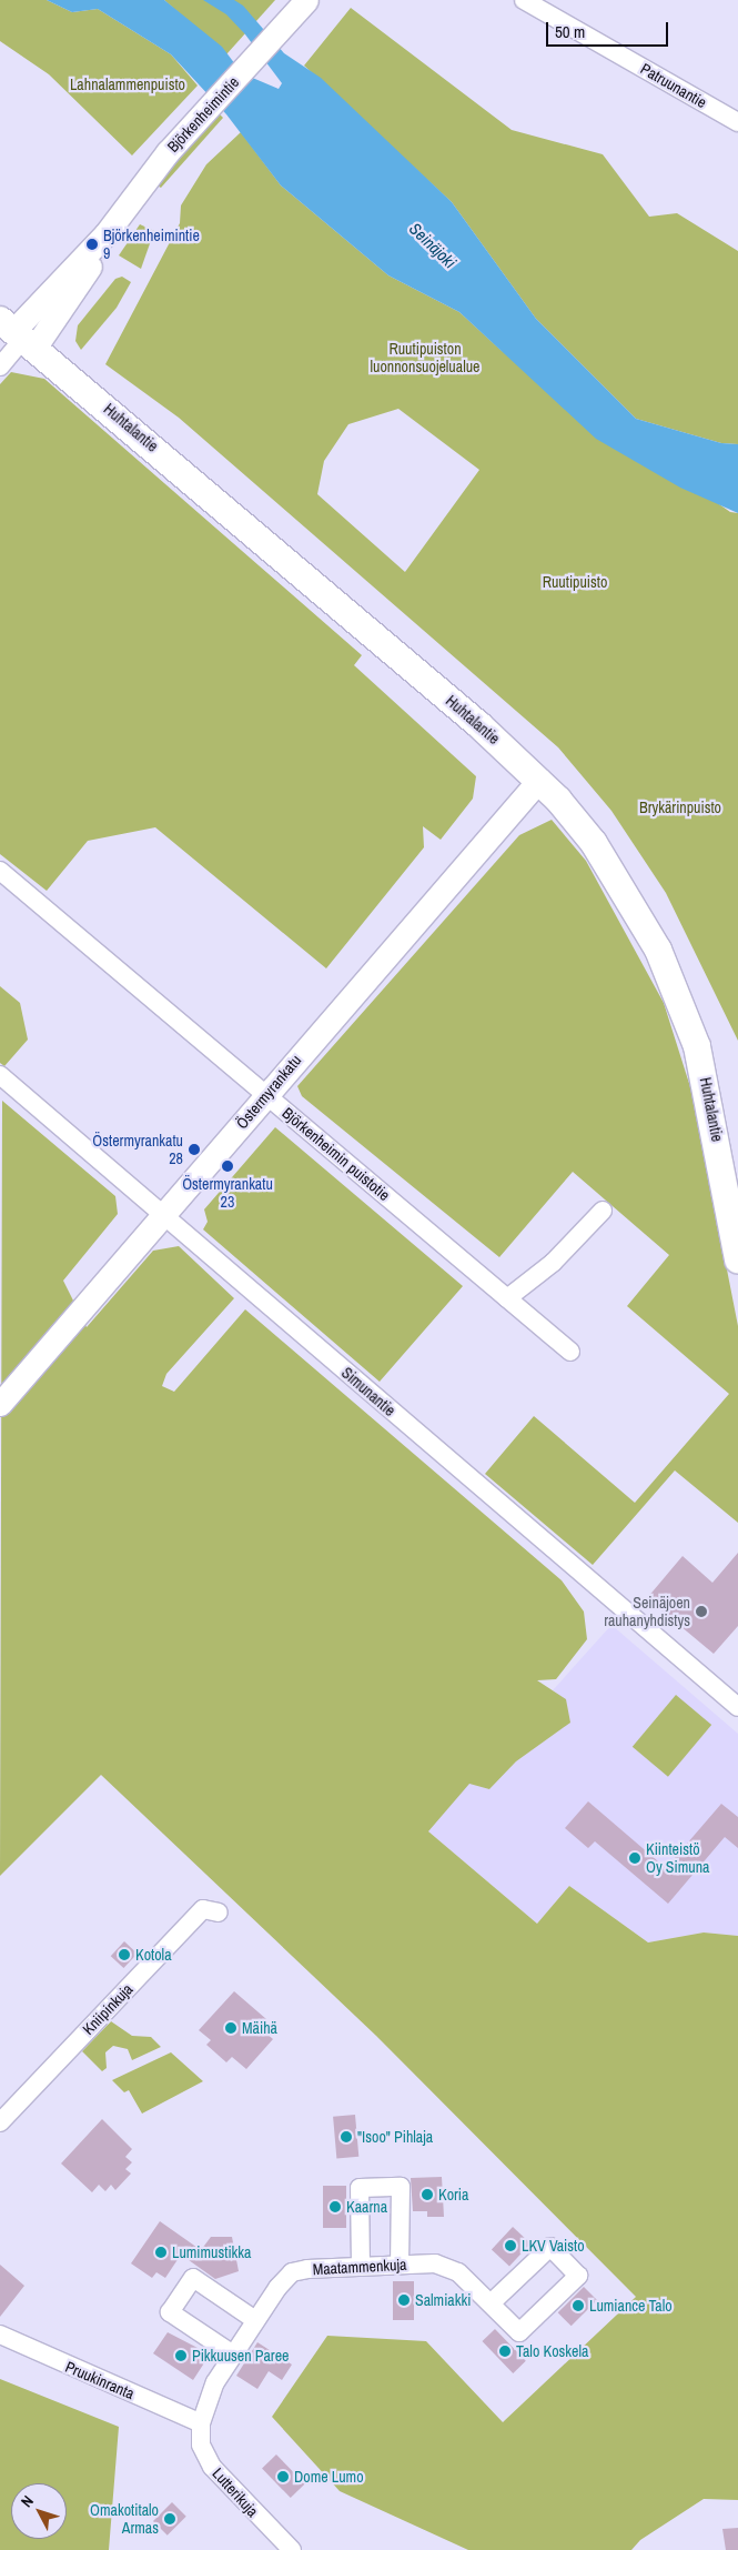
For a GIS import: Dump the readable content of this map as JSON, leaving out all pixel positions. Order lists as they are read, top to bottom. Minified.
{"streets":{"main road":["Huhtalantie"],"street":["Patruunantie","Björkenheimintie","Östermyrankatu","Björkenheimin puistotie","Simunantie","Kniipinkuja","Maatammenkuja","Pruukinranta","Lutterikuja"]},"crossings":[["Björkenheimintie","Huhtalantie"],["Huhtalantie","Östermyrankatu"],["Östermyrankatu","Björkenheimin puistotie"],["Östermyrankatu","Simunantie"],["Maatammenkuja","Pruukinranta"],["Maatammenkuja","Lutterikuja"],["Pruukinranta","Lutterikuja"]],"water":["Seinäjoki"],"parks":["Lahnalammenpuisto","Ruutipuiston luonnonsuojelualue","Ruutipuisto","Brykärinpuisto"],"places":["Björkenheimintie 9","Östermyrankatu 28","Östermyrankatu 23","Seinäjoen rauhanyhdistys","Kiinteistö Oy Simuna","Kotola","Mäihä","\"Isoo\" Pihlaja","Koria","Kaarna","LKV Vaisto","Lumimustikka","Salmiakki","Lumiance Talo","Talo Koskela","Pikkuusen Paree","Dome Lumo","Omakotitalo Armas"],"scale_bar":"50 m","north":"top left"}
